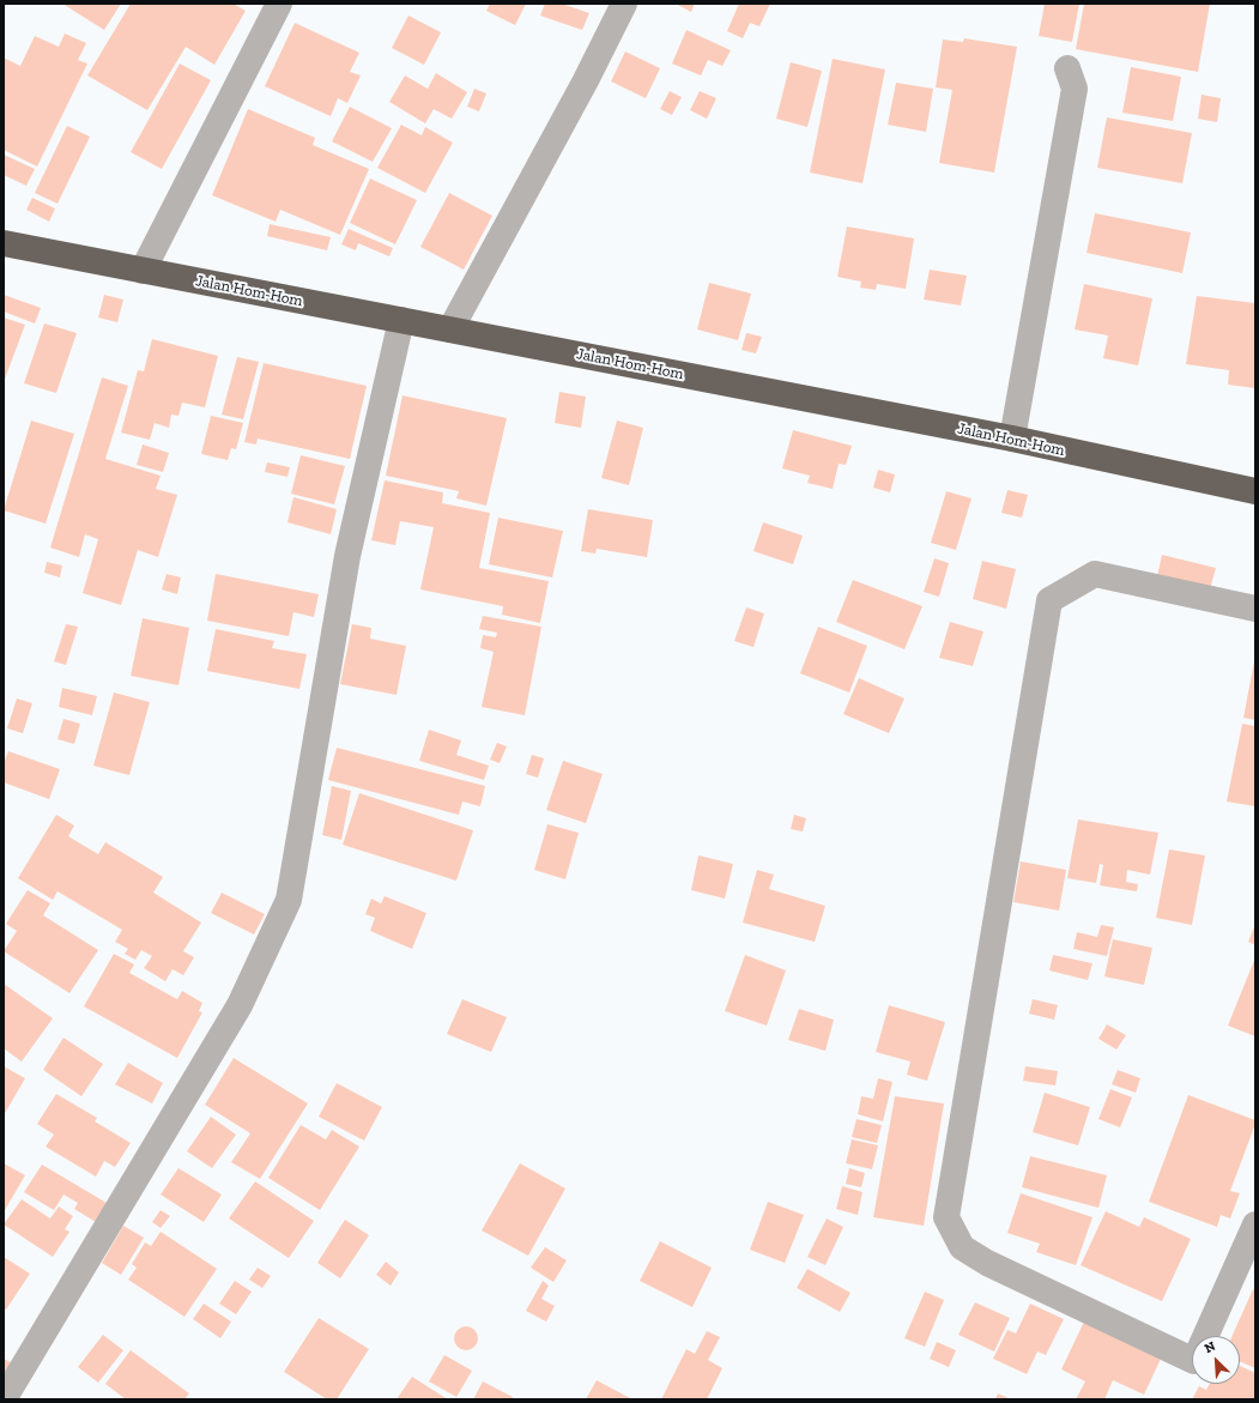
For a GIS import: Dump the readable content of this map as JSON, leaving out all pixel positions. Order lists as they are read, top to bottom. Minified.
{"streets":{"highway":["Jalan Hom-Hom"]},"north":"top left"}
